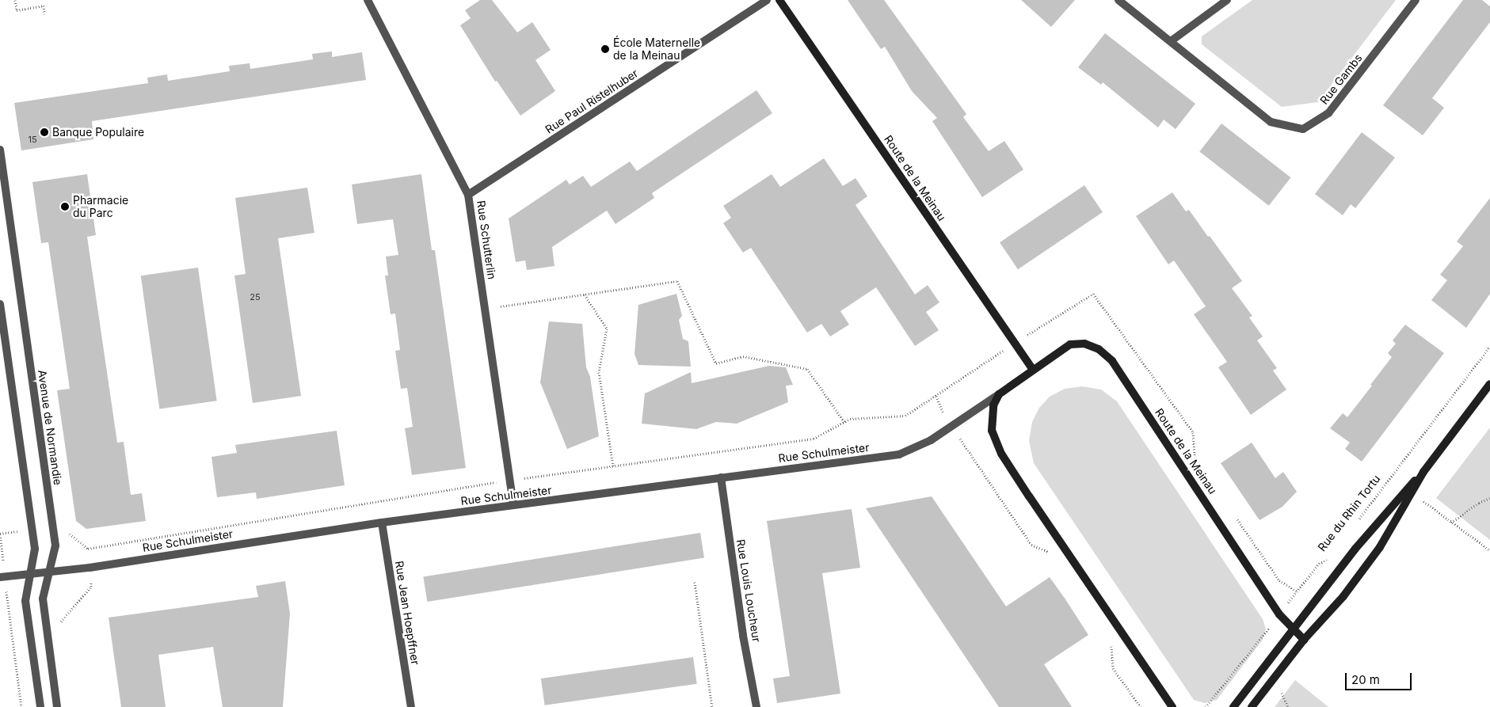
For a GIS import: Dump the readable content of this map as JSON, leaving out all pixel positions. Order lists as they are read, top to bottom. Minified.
{"streets":{"street":["Rue Gambs","Rue Paul Ristelhuber","Route de la Meinau","Rue Schutterlin","Avenue de Normandie","Rue Schulmeister","Rue Louis Loucheur","Rue Jean Hoepffner"],"path":["Rue du Rhin Tortu"]},"crossings":[["Rue Paul Ristelhuber","Rue Schutterlin"],["Route de la Meinau","Rue Schulmeister"],["Route de la Meinau","Rue du Rhin Tortu"],["Rue Schutterlin","Rue Schulmeister"],["Avenue de Normandie","Rue Schulmeister"],["Rue Schulmeister","Rue Louis Loucheur"],["Rue Schulmeister","Rue Jean Hoepffner"]],"places":["École Maternelle de la Meinau","Banque Populaire","Pharmacie du Parc"],"house_numbers":["15","25"],"scale_bar":"20 m"}
